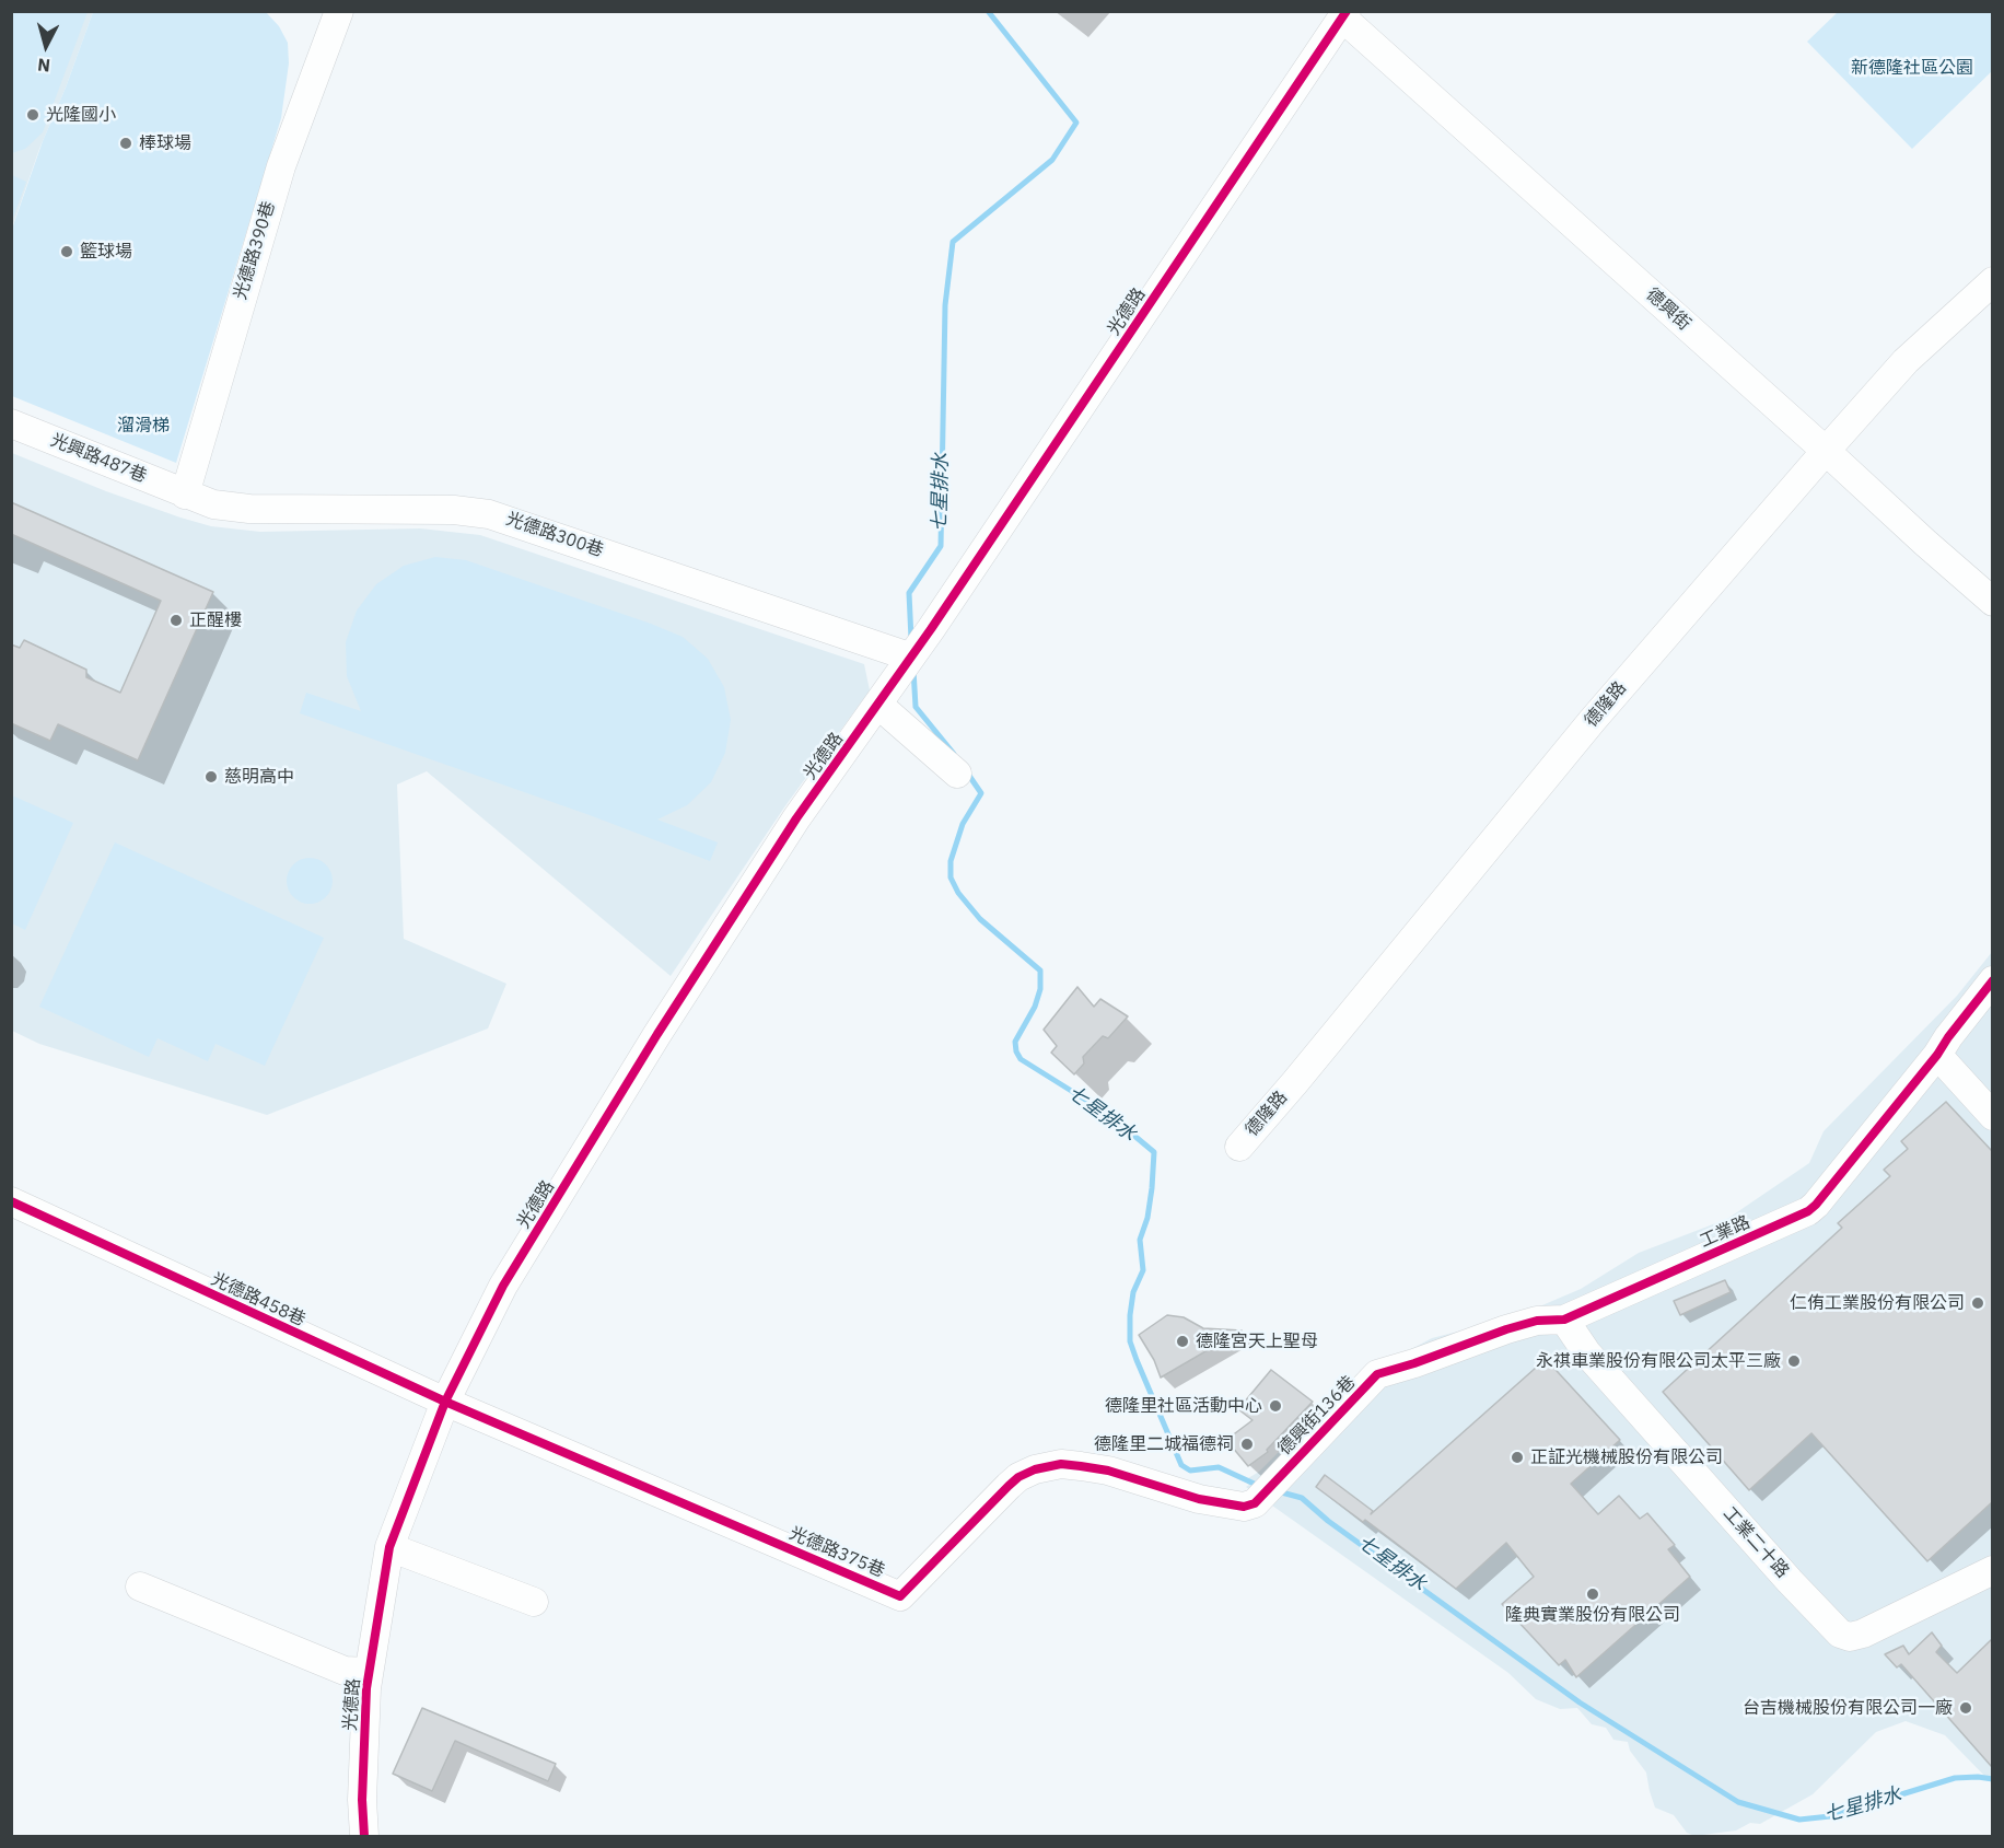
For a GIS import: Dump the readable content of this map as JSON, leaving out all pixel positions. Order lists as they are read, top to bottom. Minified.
{"streets":{"street":["光德路390巷","德興街","光德路","光興路487巷","光德路300巷","德隆路","工業路","光德路458巷","德興街136巷","工業二十路","光德路375巷"]},"crossings":[["光德路390巷","光興路487巷"],["光德路390巷","光德路300巷"],["德興街","光德路"],["德興街","德隆路"],["光德路","光德路300巷"],["光德路","光德路458巷"],["光德路","光德路375巷"],["光興路487巷","光德路300巷"],["工業路","德興街136巷"],["工業路","工業二十路"],["光德路458巷","光德路375巷"],["德興街136巷","光德路375巷"]],"water":["七星排水"],"parks":["新德隆社區公園","溜滑梯"],"places":["光隆國小","棒球場","籃球場","正醒樓","慈明高中","仁侑工業股份有限公司","德隆宮天上聖母","永祺車業股份有限公司太平三廠","德隆里社區活動中心","德隆里二城福德祠","正証光機械股份有限公司","隆典實業股份有限公司","台吉機械股份有限公司一廠"],"north":"bottom"}
